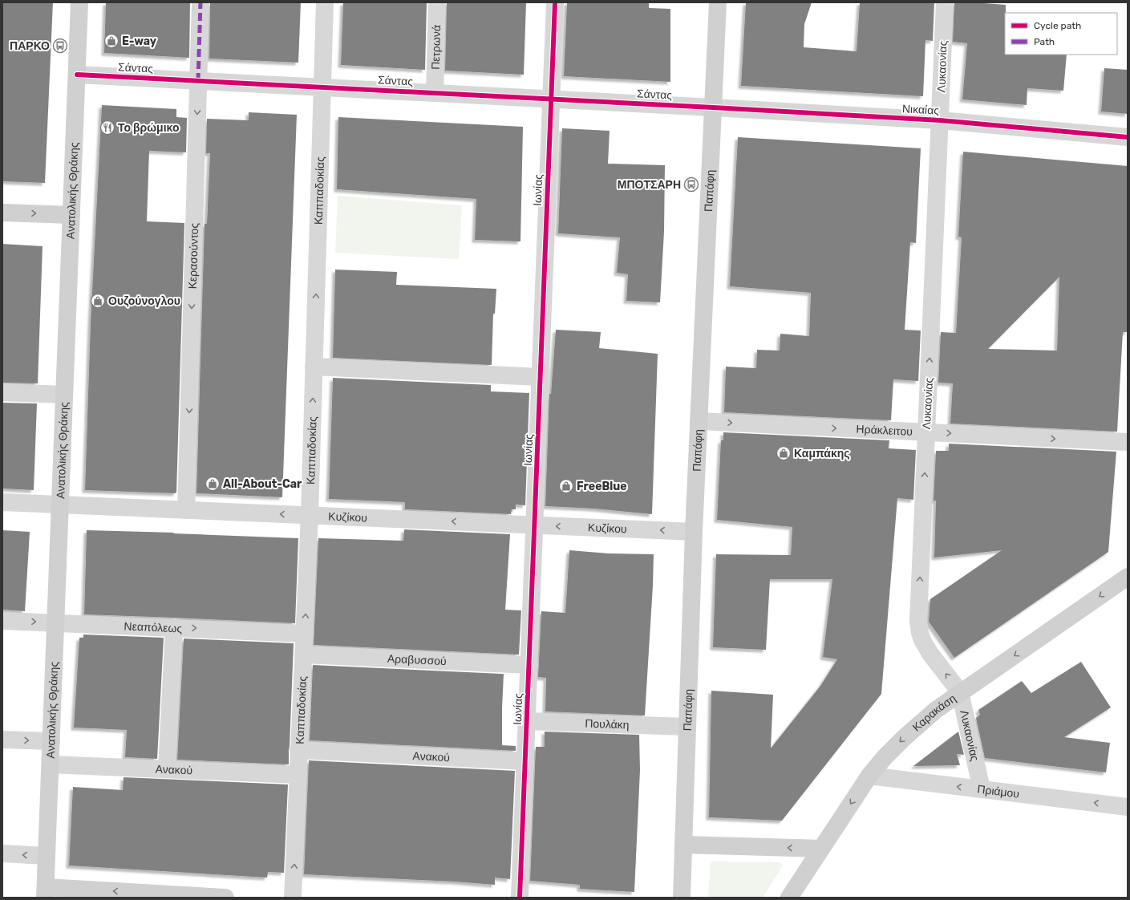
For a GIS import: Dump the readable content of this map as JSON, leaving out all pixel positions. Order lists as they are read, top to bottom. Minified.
{"streets":{"street":["Πετρωνά","Λυκαονίας","Σάντας","Νικαίας","Ανατολικής Θράκης","Καππαδοκίας","Ιωνίας","Παπάφη","Κερασούντος","Ηράκλειτου","Κυζίκου","Νεαπόλεως","Αραβυσσού","Καρακάση","Πουλάκη","Ανακού","Πριάμου"]},"crossings":[["Πετρωνά","Σάντας"],["Λυκαονίας","Νικαίας"],["Λυκαονίας","Ηράκλειτου"],["Λυκαονίας","Καρακάση"],["Λυκαονίας","Πριάμου"],["Σάντας","Νικαίας"],["Σάντας","Ανατολικής Θράκης"],["Σάντας","Καππαδοκίας"],["Σάντας","Ιωνίας"],["Σάντας","Παπάφη"],["Σάντας","Κερασούντος"],["Νικαίας","Παπάφη"],["Ανατολικής Θράκης","Κυζίκου"],["Ανατολικής Θράκης","Νεαπόλεως"],["Ανατολικής Θράκης","Ανακού"],["Καππαδοκίας","Κυζίκου"],["Καππαδοκίας","Νεαπόλεως"],["Καππαδοκίας","Αραβυσσού"],["Καππαδοκίας","Ανακού"],["Ιωνίας","Κυζίκου"],["Ιωνίας","Αραβυσσού"],["Ιωνίας","Πουλάκη"],["Ιωνίας","Ανακού"],["Παπάφη","Ηράκλειτου"],["Παπάφη","Κυζίκου"],["Παπάφη","Πουλάκη"],["Κερασούντος","Κυζίκου"],["Καρακάση","Πριάμου"]],"one_way":["Λυκαονίας","Καππαδοκίας","Κερασούντος","Ηράκλειτου","Νεαπόλεως","Καρακάση","Πριάμου"],"places":{"shop":["E-way","Ουζούνογλου","Καμπάκης","All-About-Car","FreeBlue"],"bus stop":["ΠΑΡΚΟ","ΜΠΟΤΣΑΡΗ"],"restaurant":["Το βρώμικο"]},"legend":["Cycle path","Path"]}
